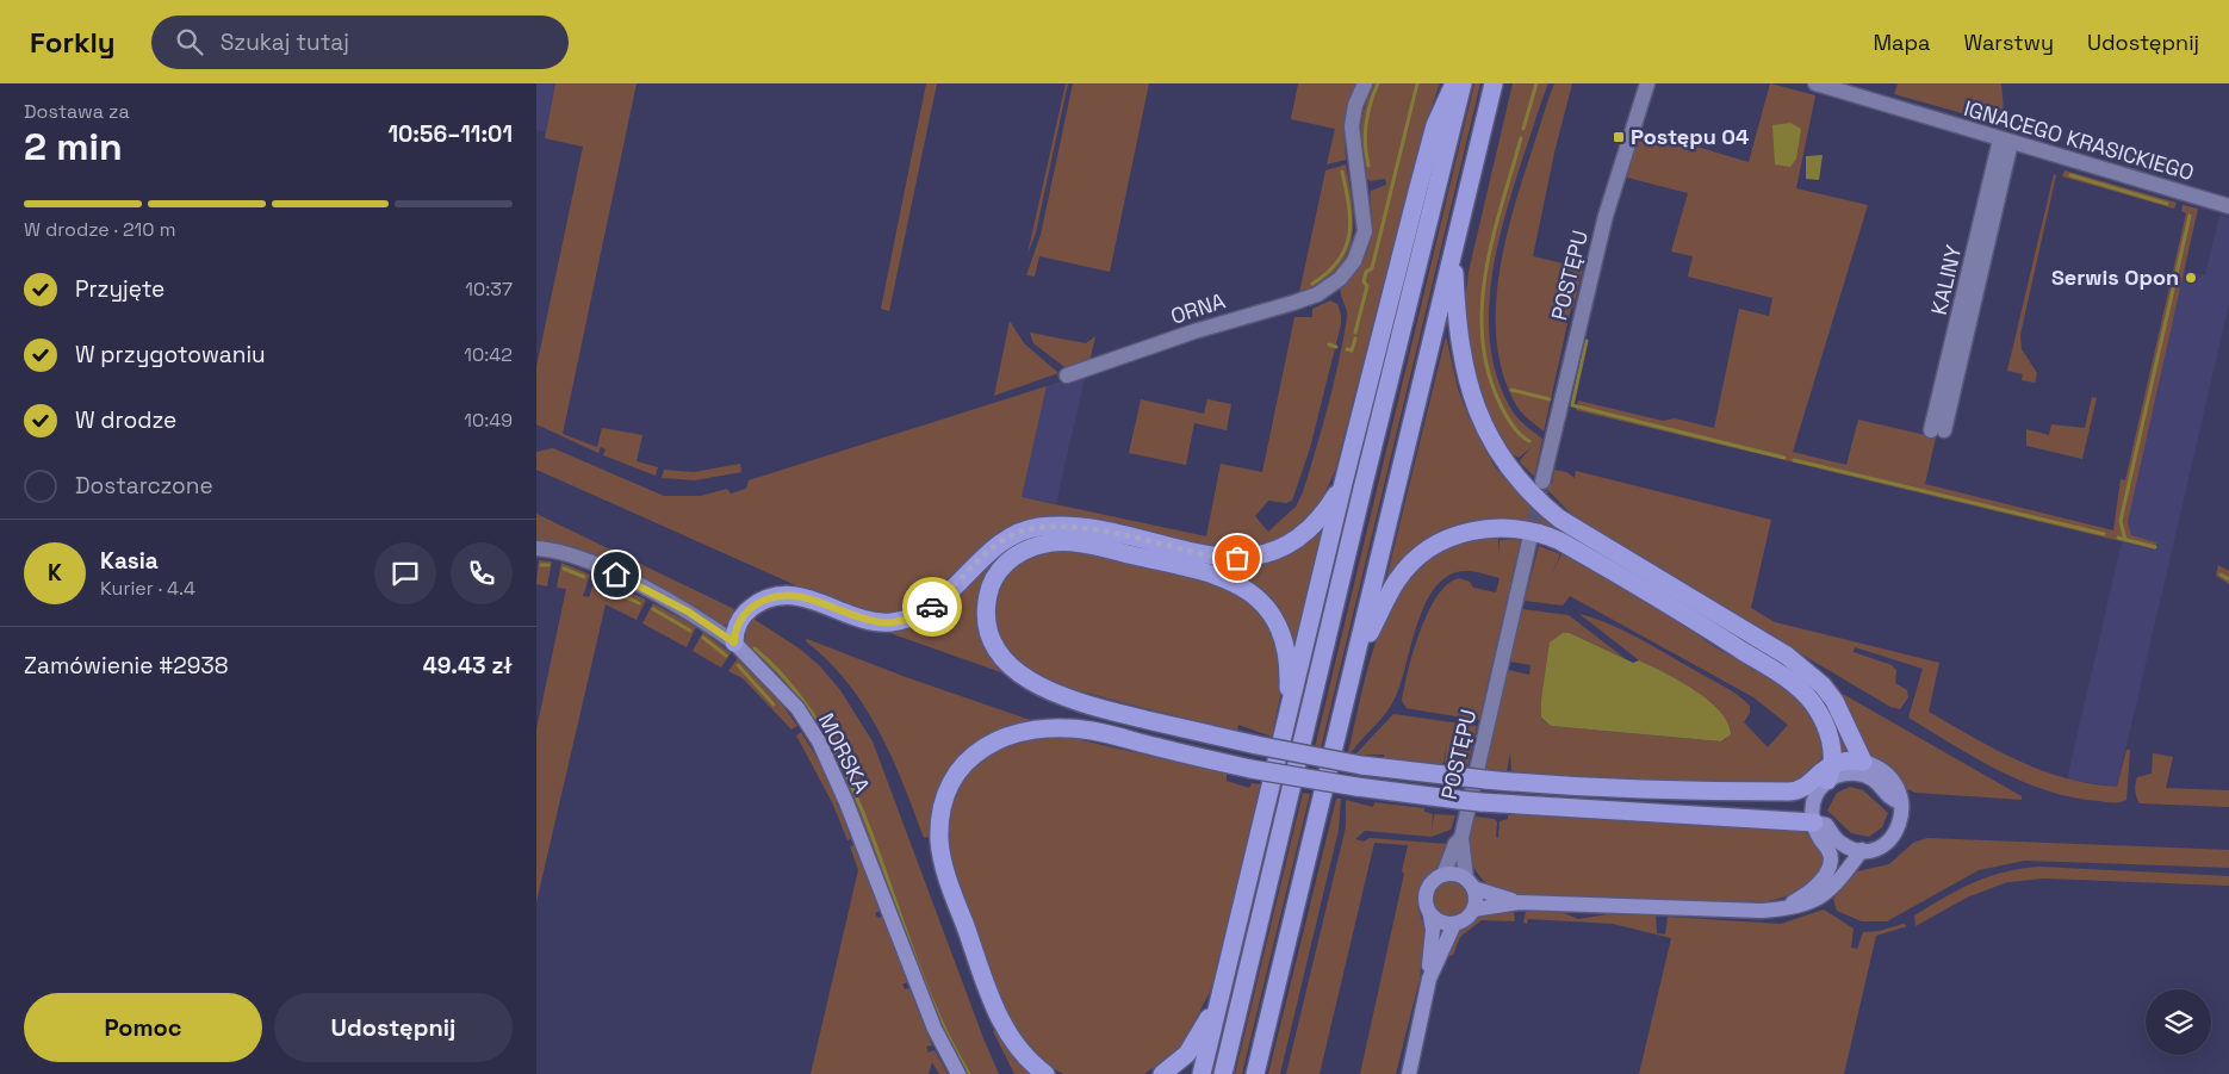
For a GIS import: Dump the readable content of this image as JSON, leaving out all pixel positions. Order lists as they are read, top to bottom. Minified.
{"streets":{"main road":["MORSKA"],"street":["IGNACEGO KRASICKIEGO","POSTĘPU","KALINY","ORNA"]},"crossings":[["IGNACEGO KRASICKIEGO","KALINY"]],"places":{"transit":["Postępu 04"],"other":["Serwis Opon"]},"page":{"header":"Forkly","search":"Szukaj tutaj","nav":["Mapa","Warstwy","Udostępnij"],"heading":["2 min","Dostawa za","10:56–11:01"],"panel":["Kasia","Kurier · 4.4","Zamówienie #2938","49.43 zł"],"bar":"W drodze · 210 m","list":[["Przyjęte","10:37"],["W przygotowaniu","10:42"],["W drodze","10:49"],"Dostarczone"],"round":"K","buttons":["Pomoc","Udostępnij"]}}
